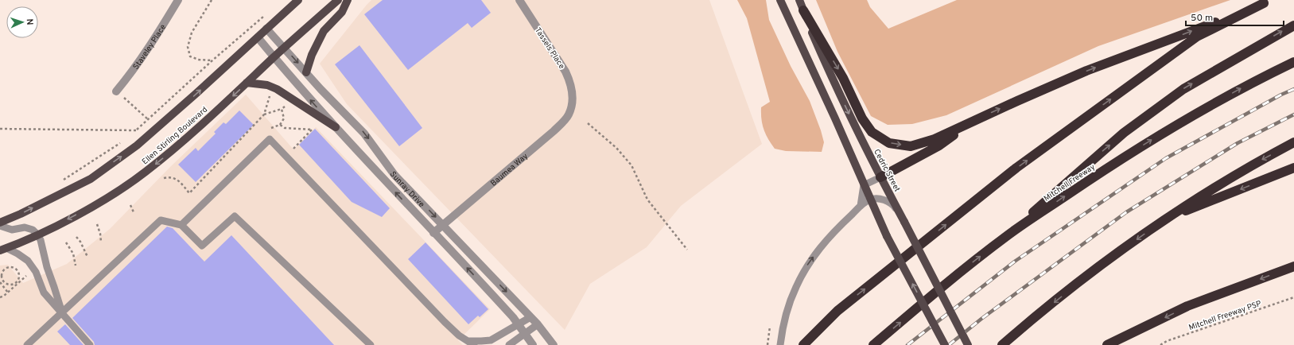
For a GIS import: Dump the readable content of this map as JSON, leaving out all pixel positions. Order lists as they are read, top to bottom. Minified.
{"streets":{"highway":["Mitchell Freeway"],"main road":["Ellen Stirling Boulevard","Cedric Street"],"street":["Staveley Place","Tassels Place","Baumea Way","Sunray Drive"],"path":["Mitchell Freeway PSP"]},"crossings":[["Tassels Place","Baumea Way"],["Ellen Stirling Boulevard","Sunray Drive"],["Baumea Way","Sunray Drive"]],"scale_bar":"50 m","north":"right"}
